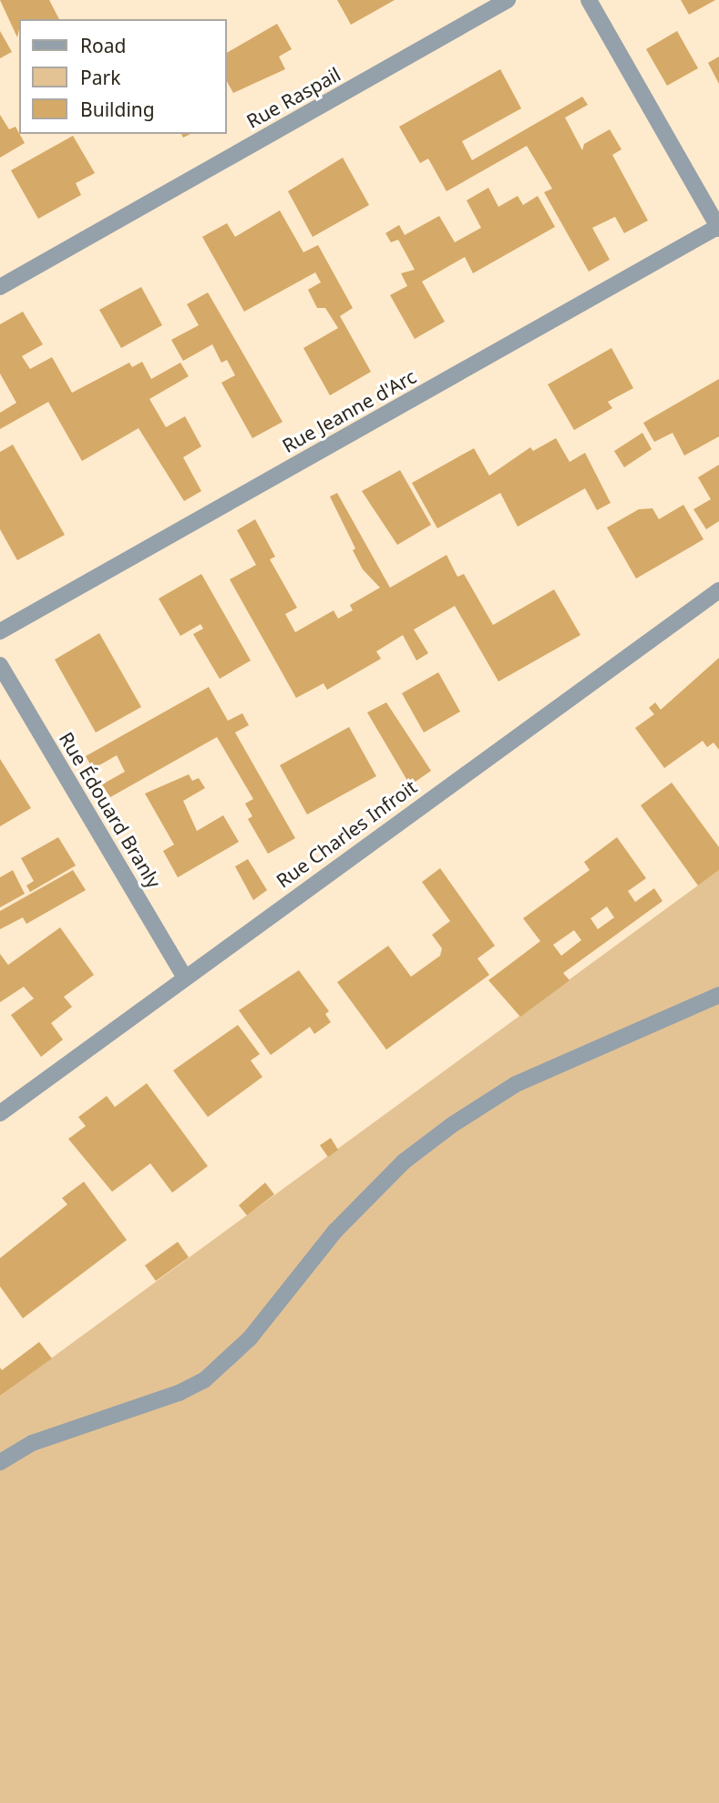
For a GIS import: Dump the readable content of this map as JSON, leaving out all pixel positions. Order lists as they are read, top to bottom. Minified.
{"streets":{"street":["Rue Raspail","Rue Jeanne d'Arc","Rue Édouard Branly","Rue Charles Infroit"]},"crossings":[["Rue Édouard Branly","Rue Charles Infroit"]],"legend":["Road","Park","Building"]}
